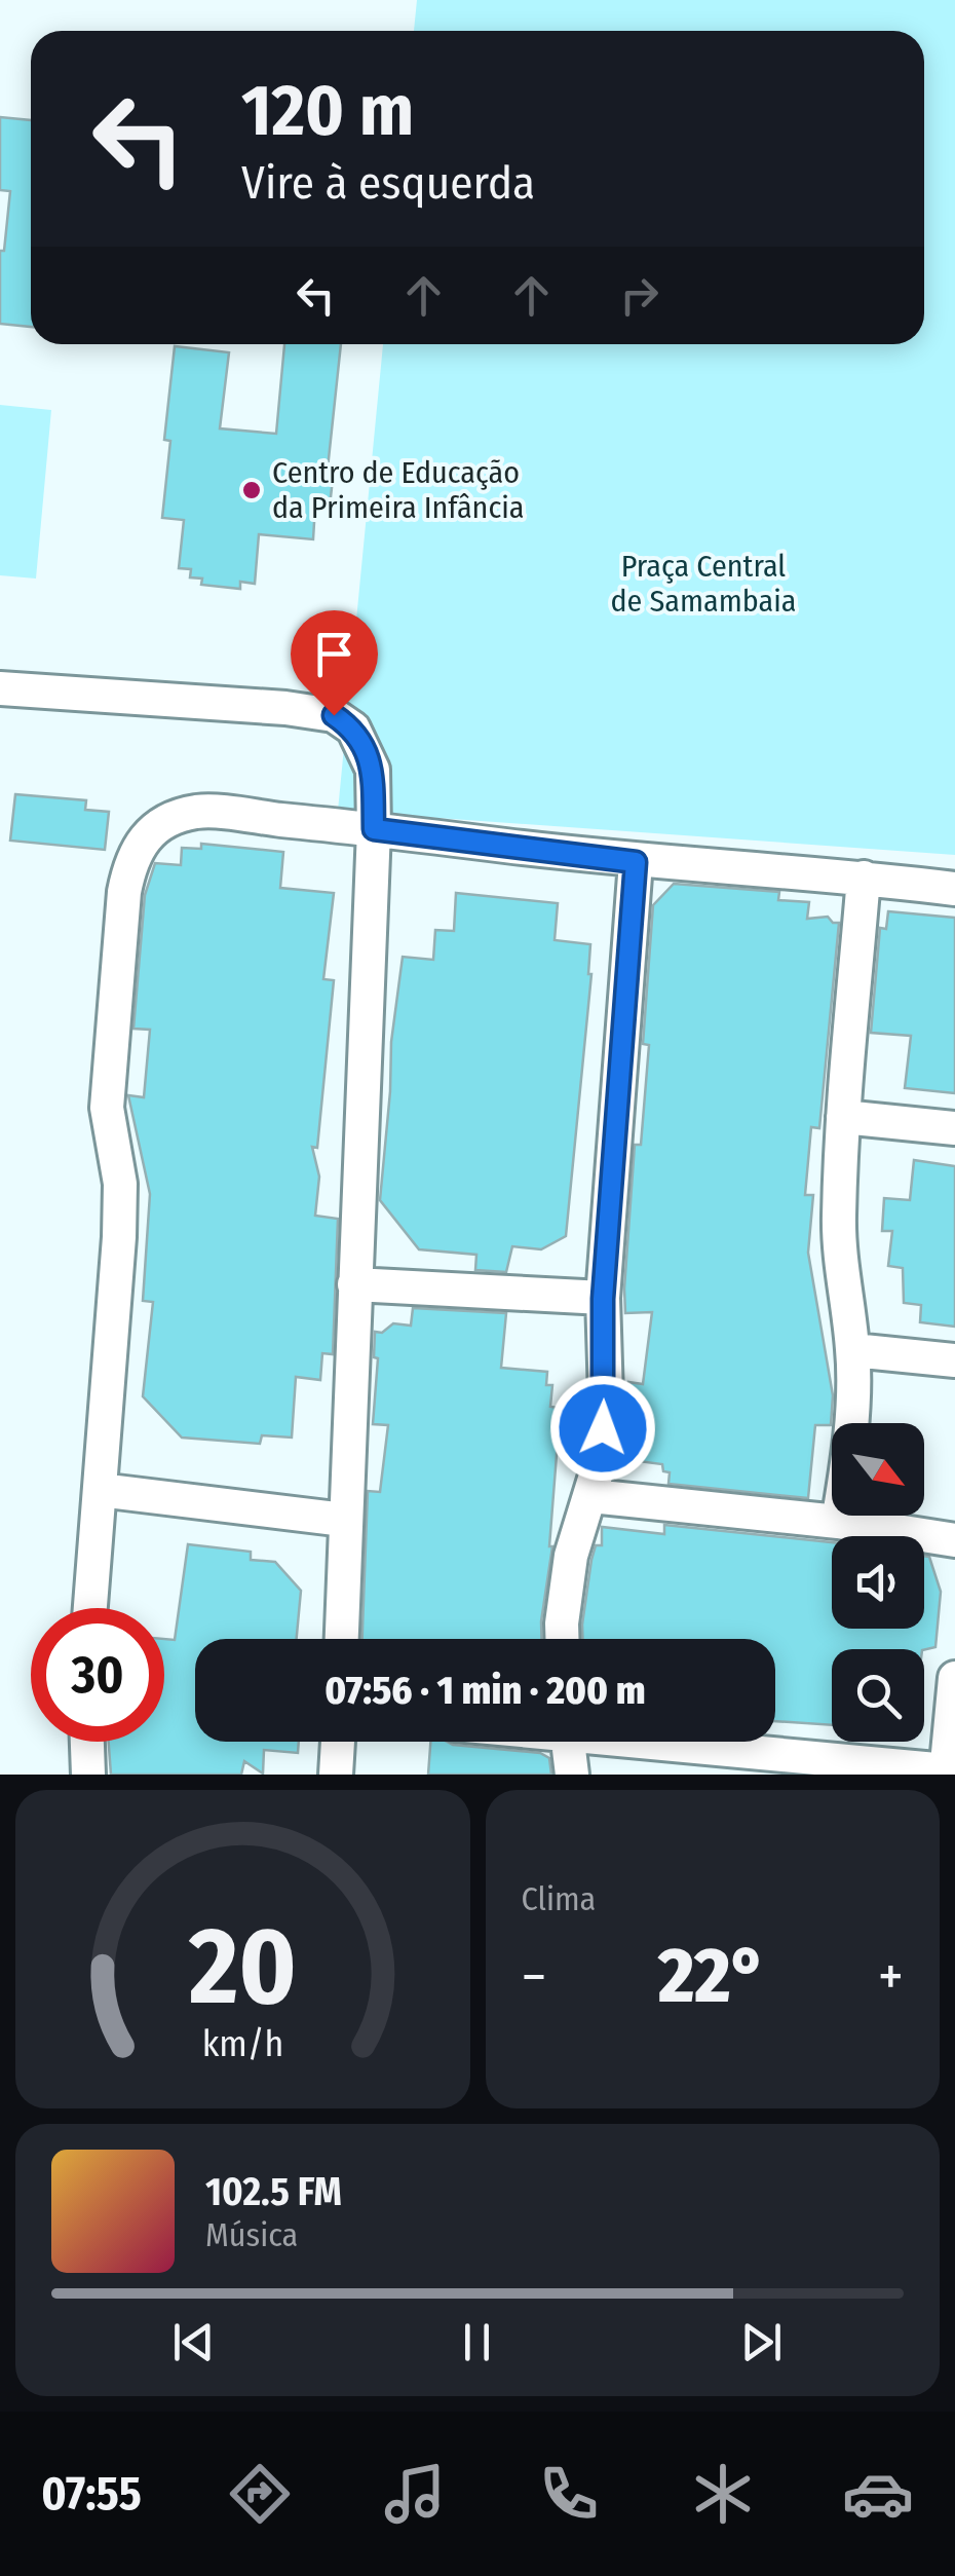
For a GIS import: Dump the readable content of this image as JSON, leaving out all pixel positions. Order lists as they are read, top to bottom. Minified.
{"parks":["Praça Central de Samambaia"],"places":["Centro de Educação da Primeira Infância"],"north":"bottom right","page":{"turn":["120 m","Vire à esquerda"],"limit":"30","trip":"07:56 · 1 min · 200 m","tile":"Clima","heat":["−","22°","+"],"song":["102.5 FM","Música"],"tabs":"07:55","gauge":["20","km/h"]}}
